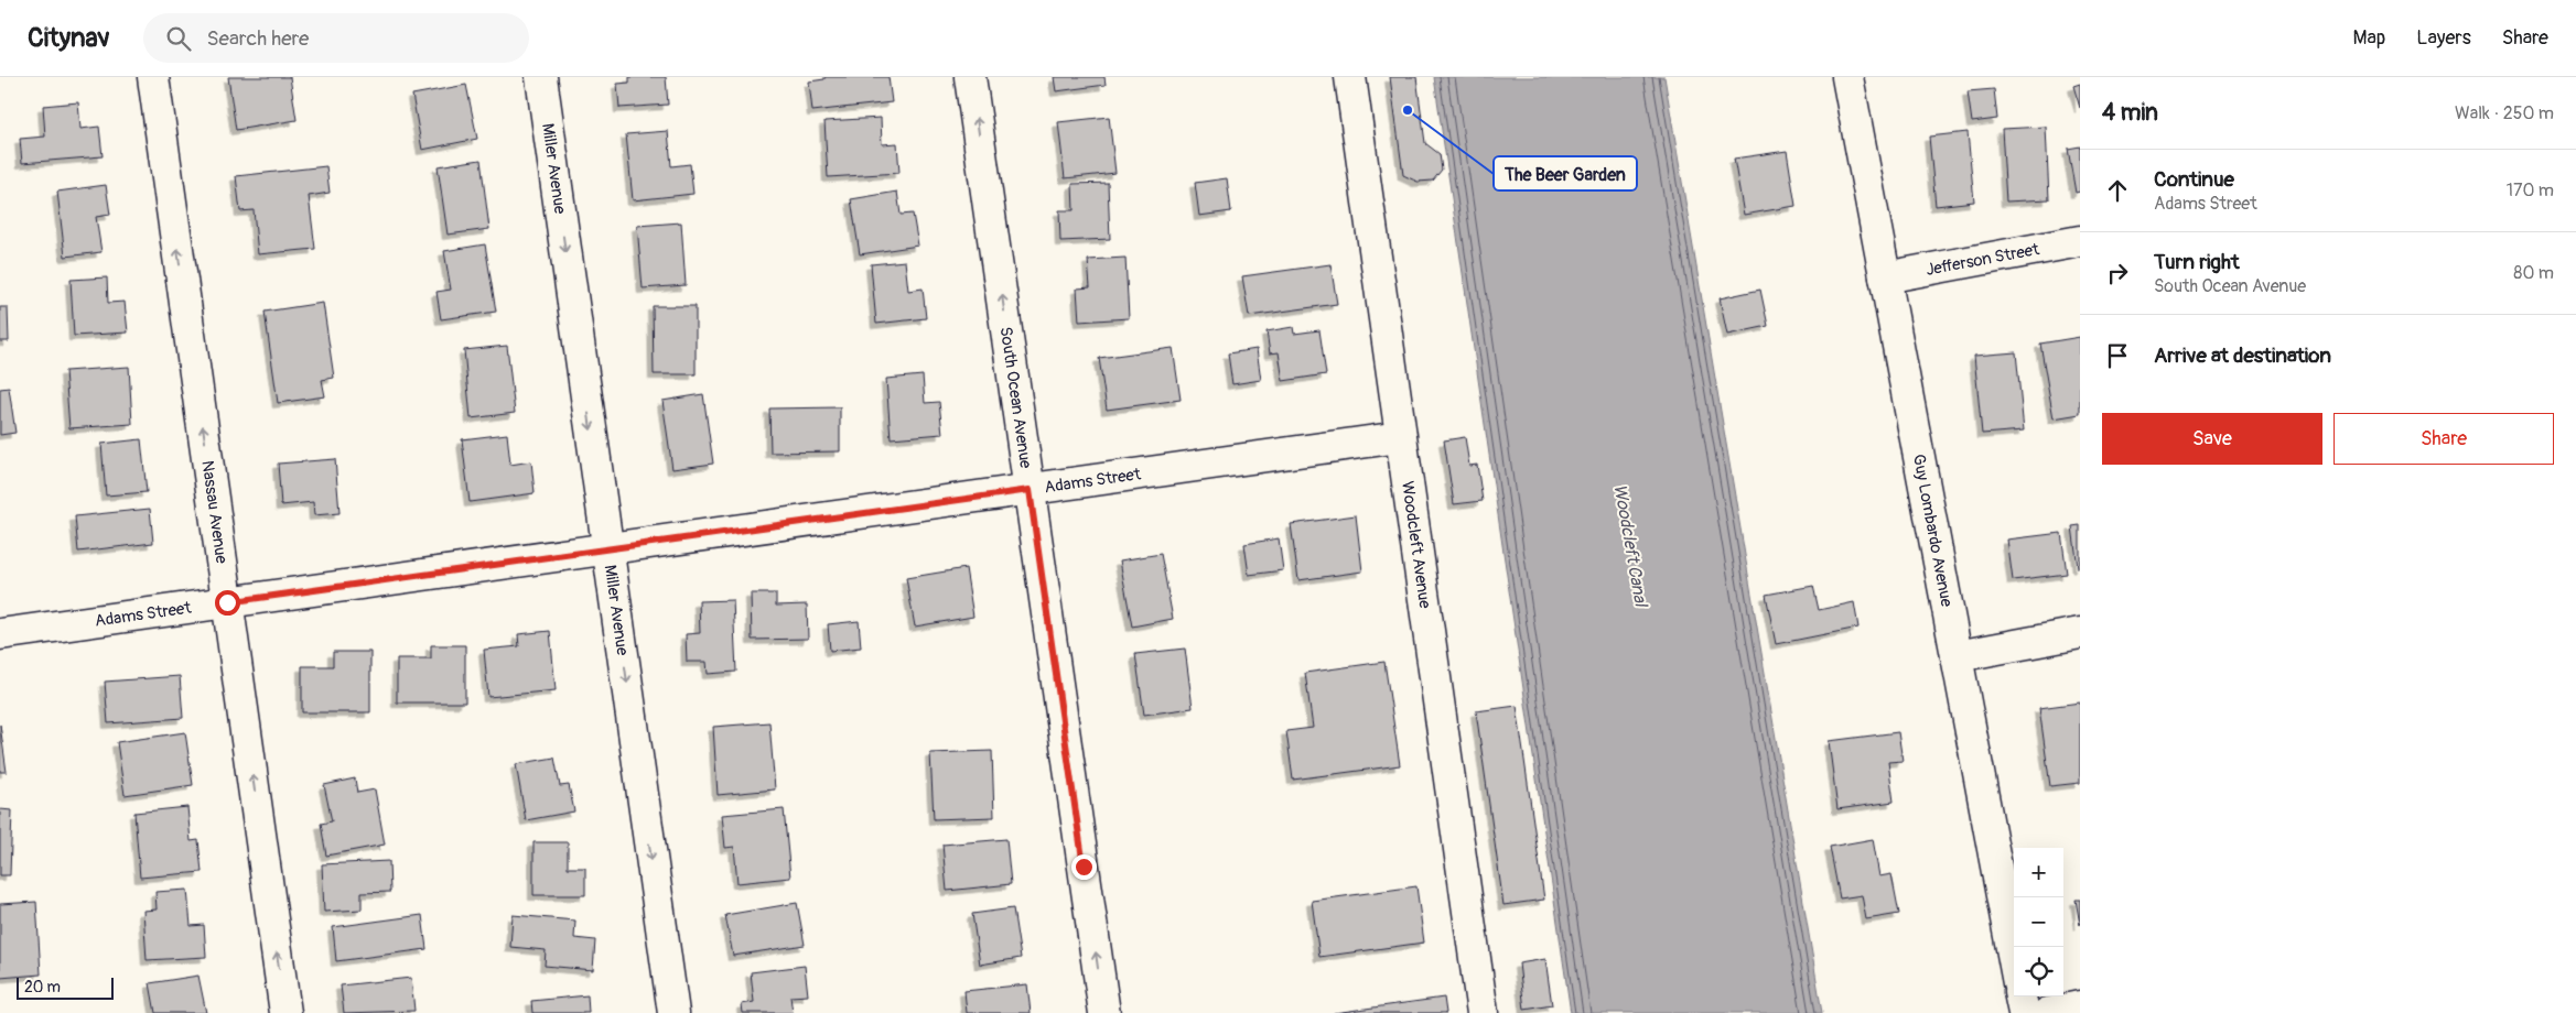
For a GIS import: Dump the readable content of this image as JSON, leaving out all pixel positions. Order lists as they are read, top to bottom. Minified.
{"streets":{"street":["Miller Avenue","Jefferson Street","South Ocean Avenue","Adams Street","Nassau Avenue","Guy Lombardo Avenue","Woodcleft Avenue"]},"crossings":[["Miller Avenue","Adams Street"],["Jefferson Street","Guy Lombardo Avenue"],["South Ocean Avenue","Adams Street"],["Adams Street","Nassau Avenue"],["Adams Street","Woodcleft Avenue"]],"one_way":["Miller Avenue","South Ocean Avenue","Nassau Avenue"],"water":["Woodcleft Canal"],"places":["The Beer Garden"],"scale_bar":"20 m","page":{"header":"Citynav","search":"Search here","nav":["Map","Layers","Share"],"heading":["4 min","Walk · 250 m"],"list":[["Continue","Adams Street","170 m"],["Turn right","South Ocean Avenue","80 m"],"Arrive at destination"],"buttons":["Save","Share"],"map_buttons":["+","−"],"scale":"20 m"}}
